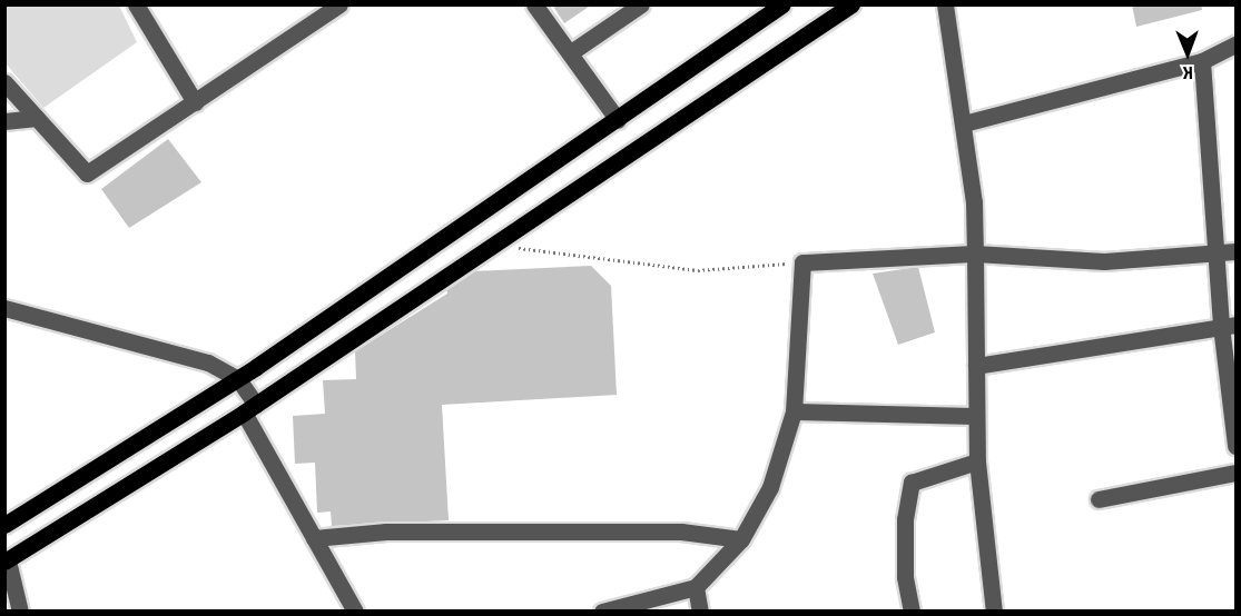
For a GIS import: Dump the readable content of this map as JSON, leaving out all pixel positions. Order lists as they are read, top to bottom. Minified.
{"north":"bottom"}
